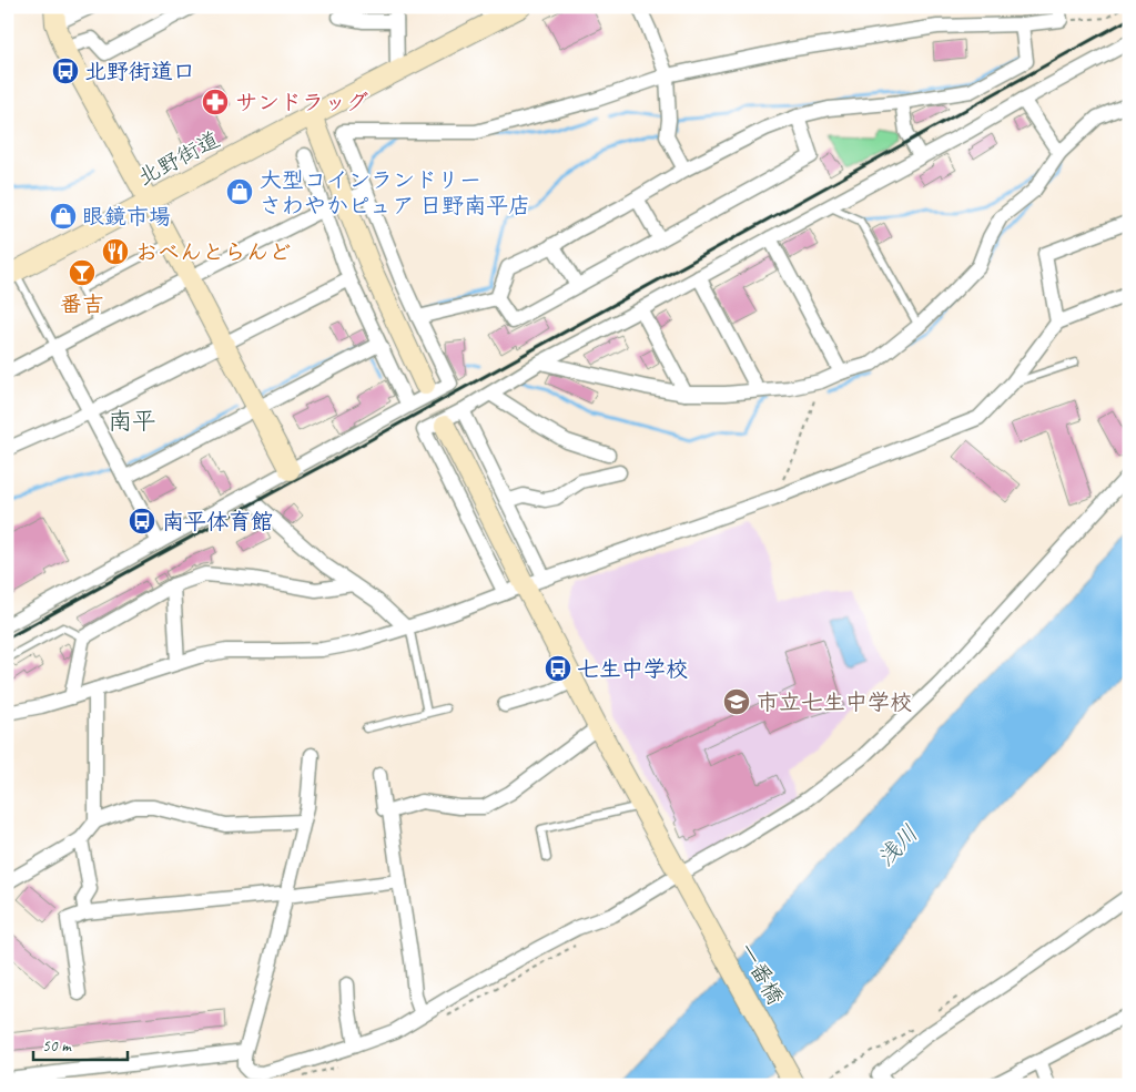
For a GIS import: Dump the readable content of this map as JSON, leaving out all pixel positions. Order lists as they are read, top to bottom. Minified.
{"streets":{"street":["北野街道","一番橋"]},"districts":["南平"],"water":["浅川"],"places":{"bus stop":["北野街道口","南平体育館","七生中学校"],"pharmacy":["サンドラッグ"],"shop":["大型コインランドリー さわやかピュア 日野南平店","眼鏡市場"],"restaurant":["おべんとらんど"],"bar":["番吉"],"school or university":["市立七生中学校"]},"scale_bar":"50 m"}
